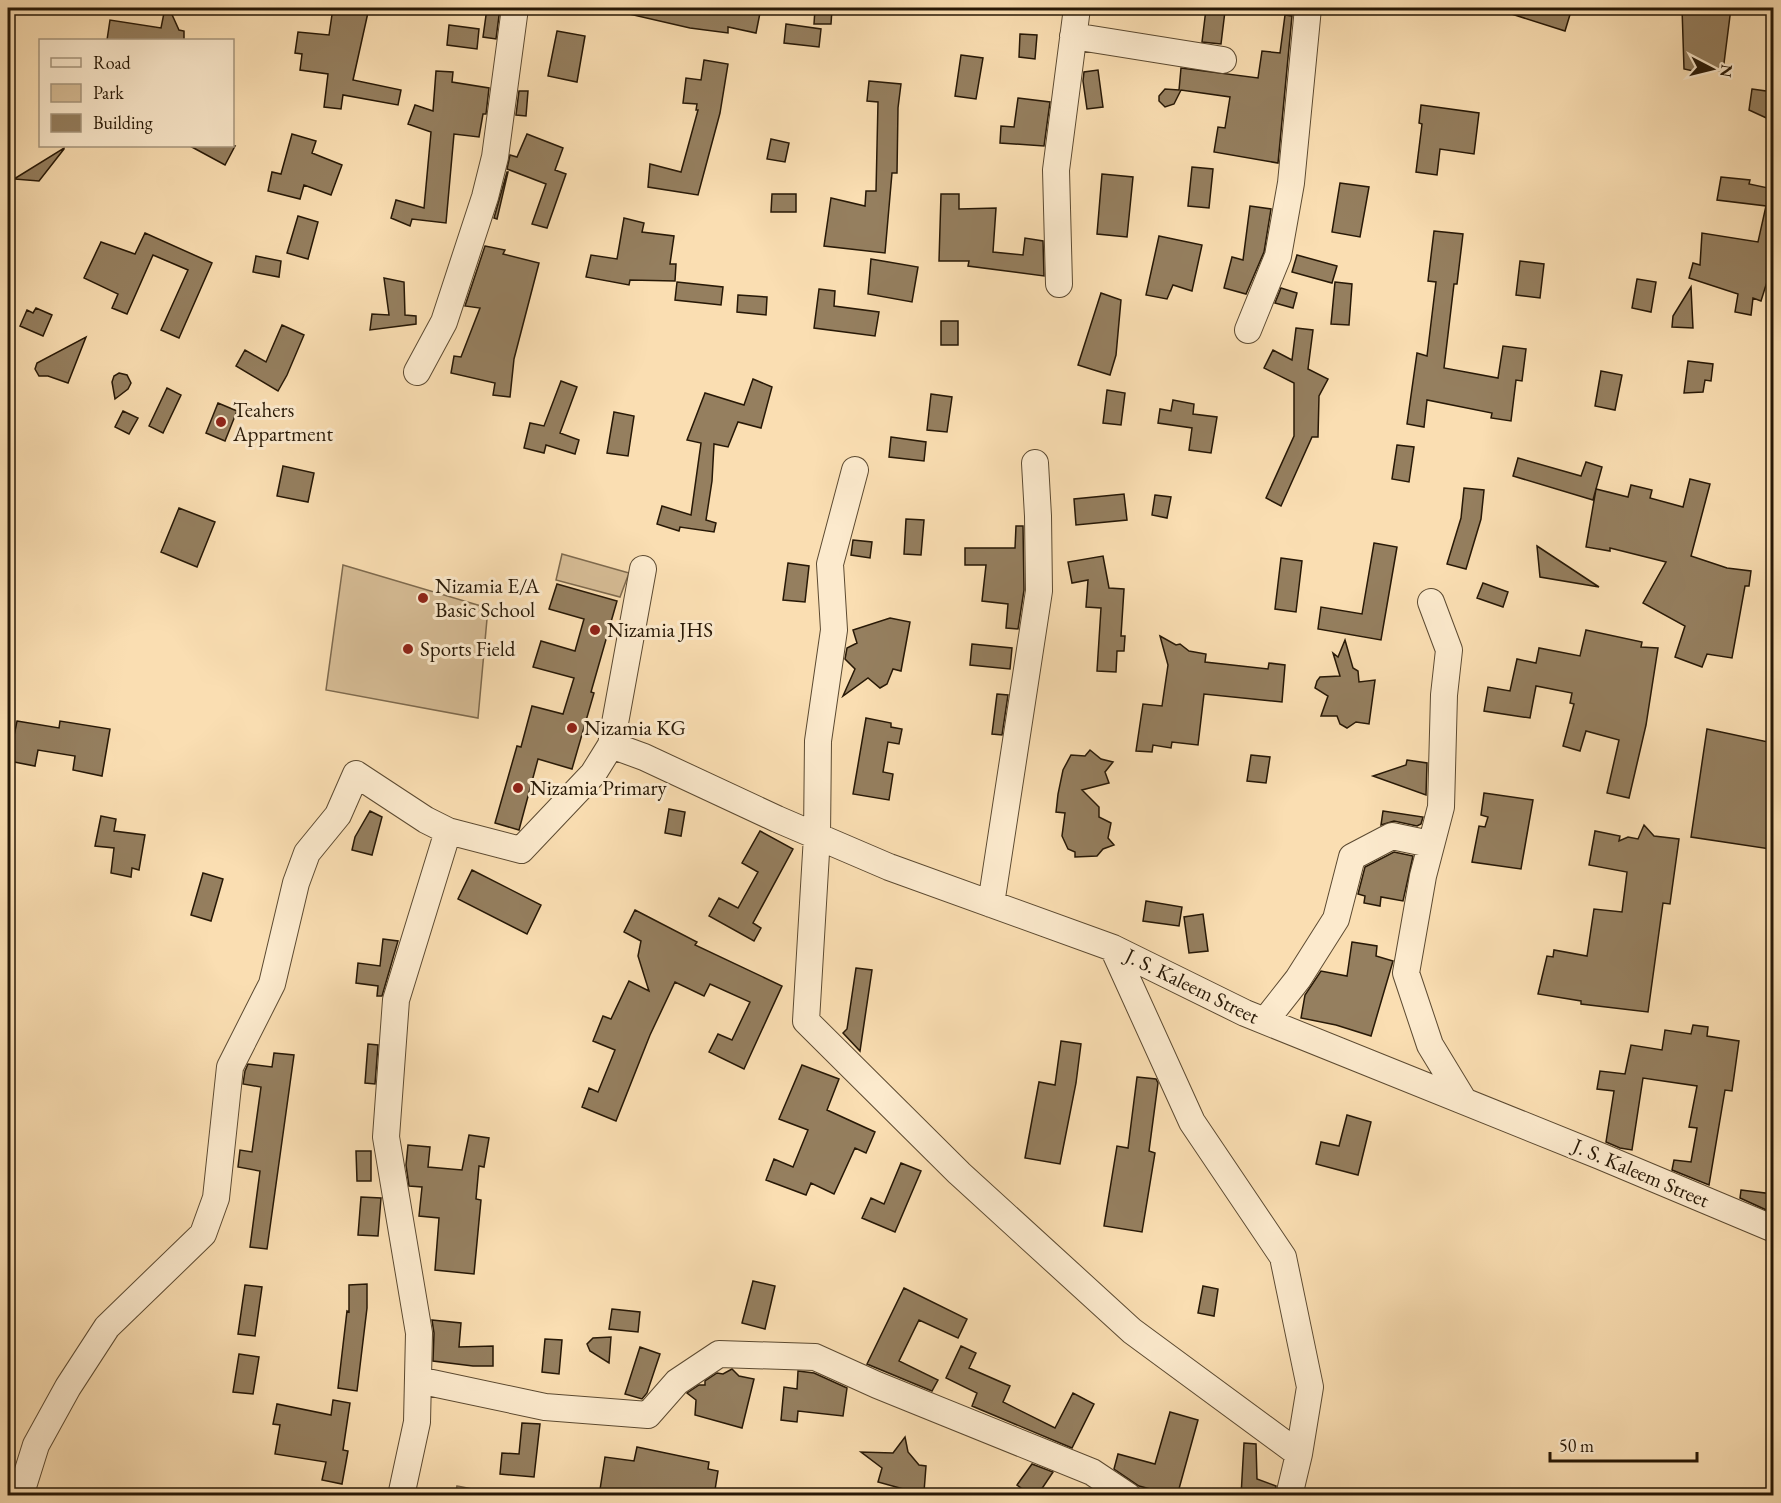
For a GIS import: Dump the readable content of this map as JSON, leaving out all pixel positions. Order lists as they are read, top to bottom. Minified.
{"streets":{"street":["J. S. Kaleem Street"]},"places":["Teahers Appartment","Nizamia E/A Basic School","Nizamia JHS","Sports Field","Nizamia KG","Nizamia Primary"],"legend":["Road","Park","Building"],"scale_bar":"50 m","north":"right"}
